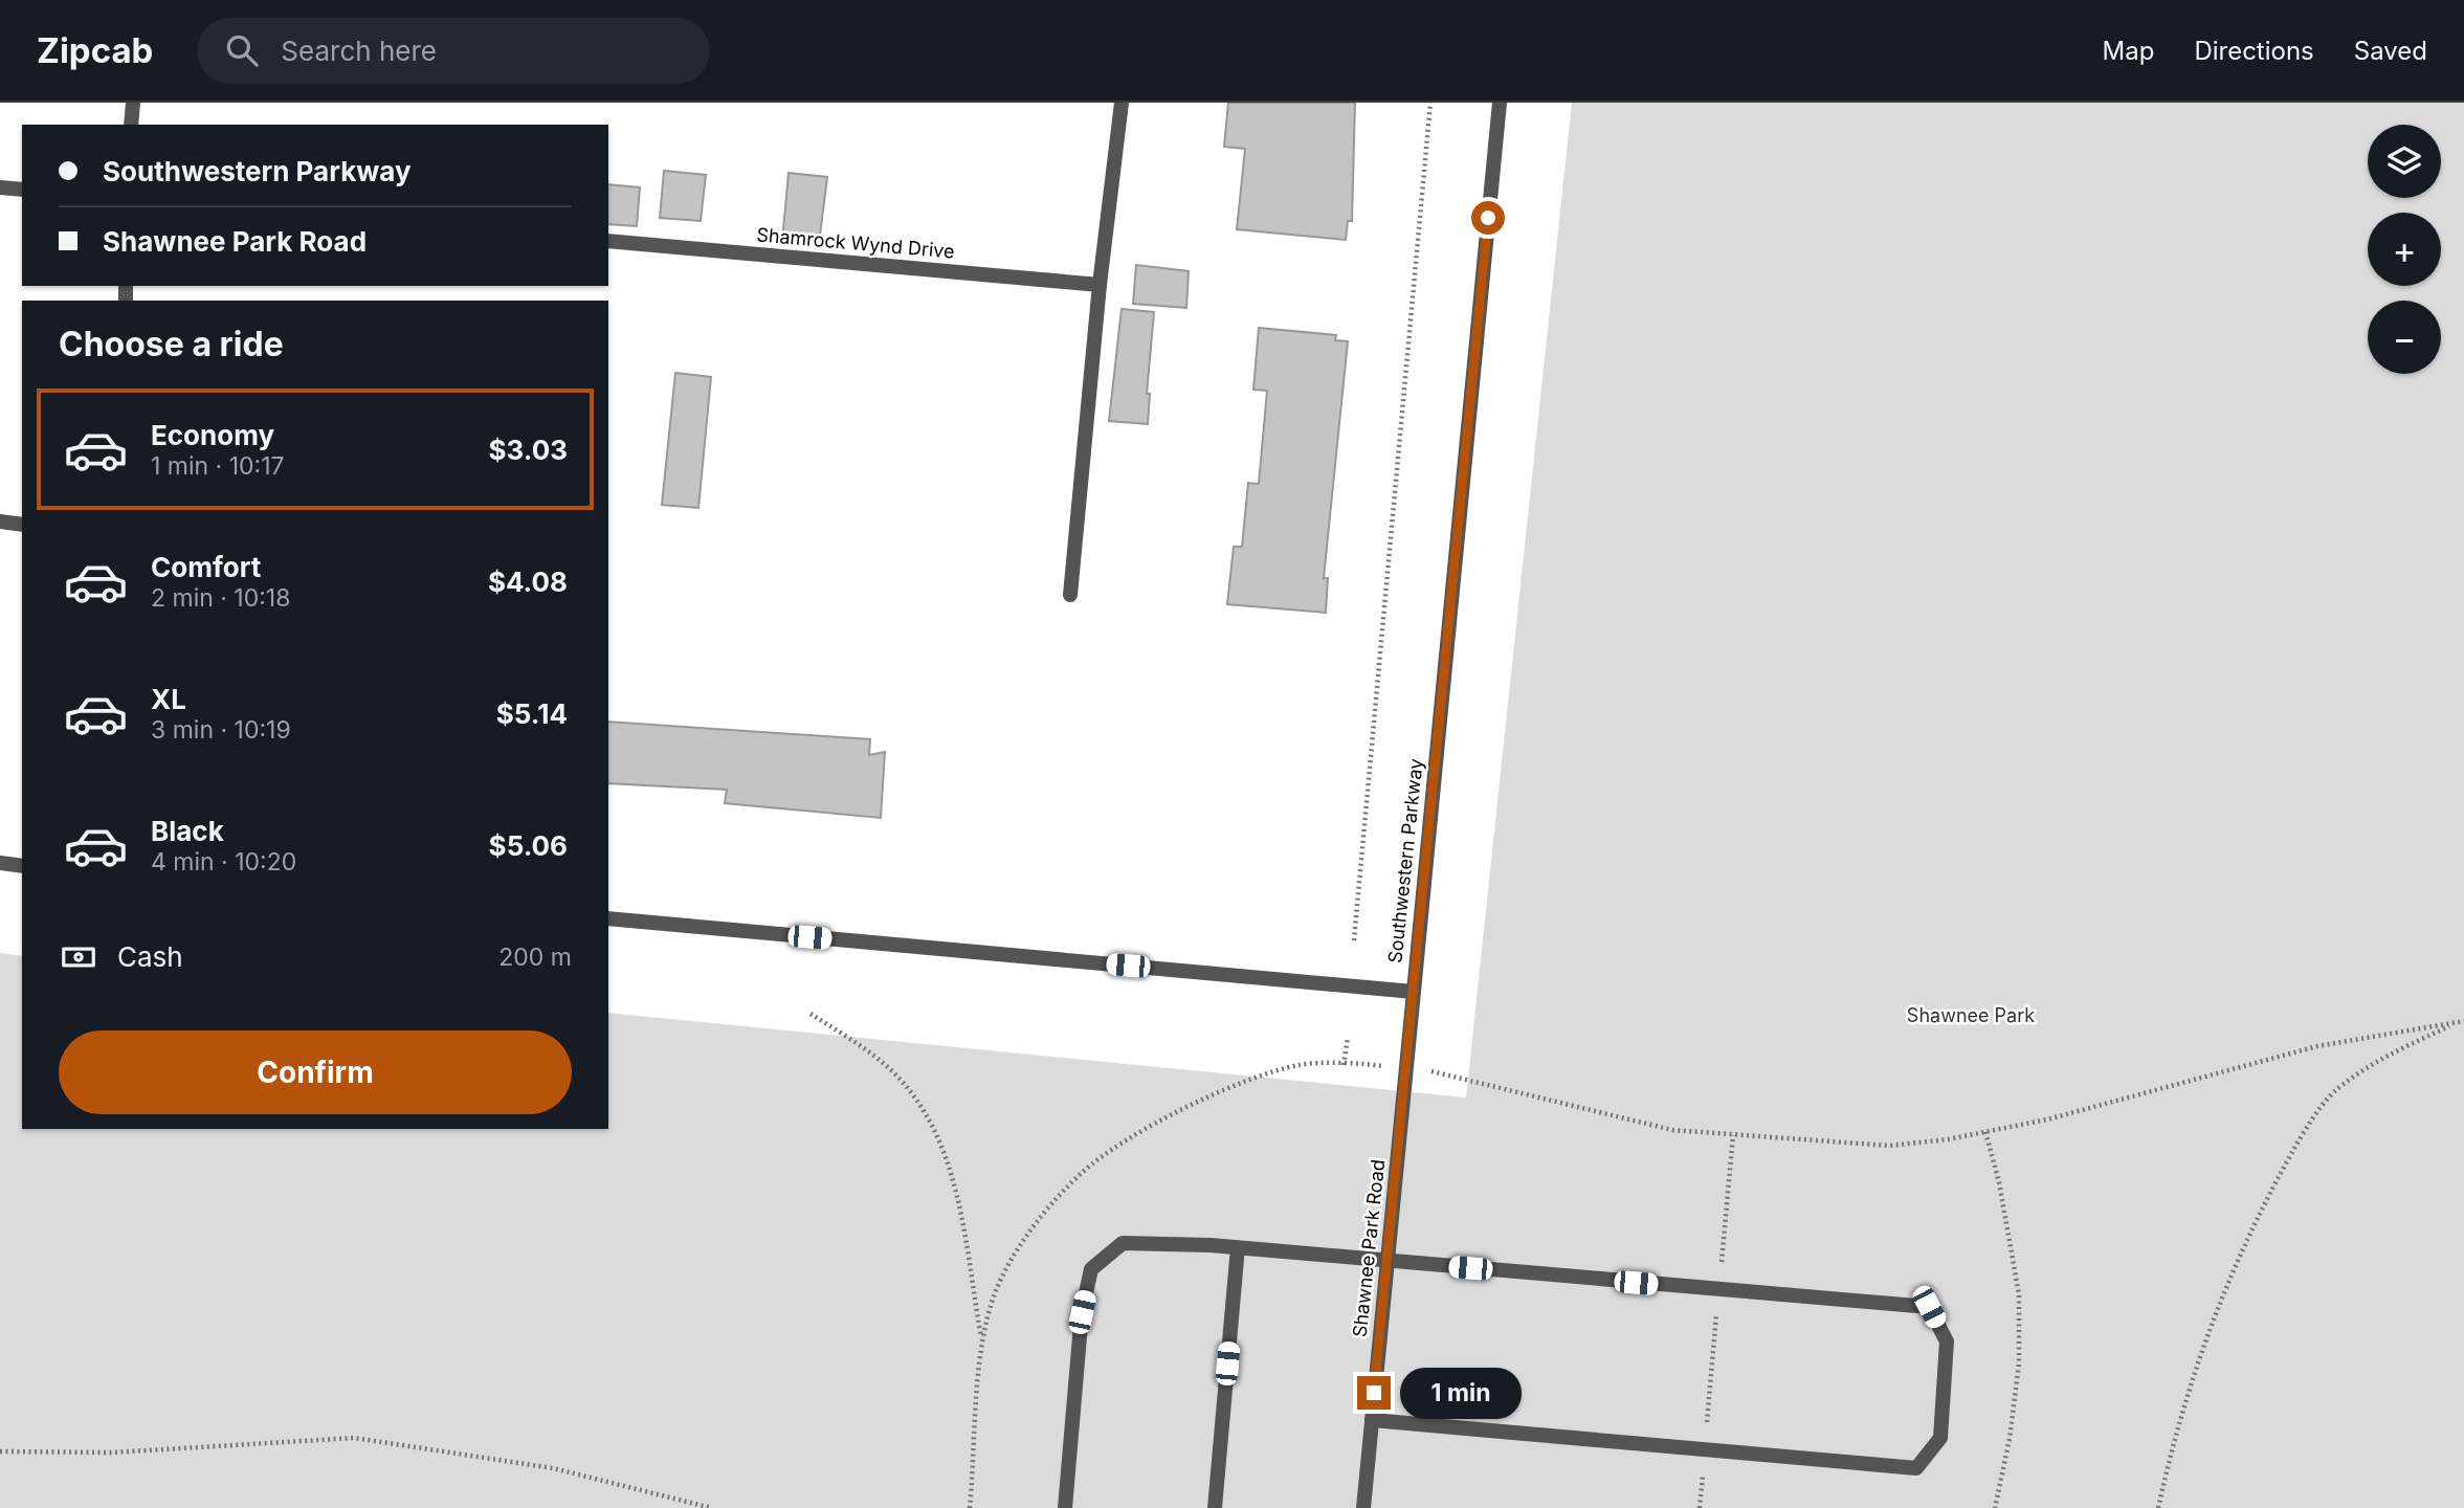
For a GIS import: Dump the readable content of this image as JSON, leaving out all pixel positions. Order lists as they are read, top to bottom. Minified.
{"streets":{"street":["Shamrock Wynd Drive","Southwestern Parkway","Shawnee Park Road"]},"crossings":[["Southwestern Parkway","Shawnee Park Road"]],"parks":["Shawnee Park"],"page":{"header":"Zipcab","search":"Search here","nav":["Map","Directions","Saved"],"map_buttons":["+","−"],"banner":["Southwestern Parkway","Shawnee Park Road"],"heading":"Choose a ride","list":[{"name":"Economy","note":"1 min · 10:17","value":"$3.03"},{"name":"Comfort","note":"2 min · 10:18","value":"$4.08"},{"name":"XL","note":"3 min · 10:19","value":"$5.14"},{"name":"Black","note":"4 min · 10:20","value":"$5.06"}],"pay":["Cash","200 m"],"buttons":"Confirm","bubble":"1 min"}}
